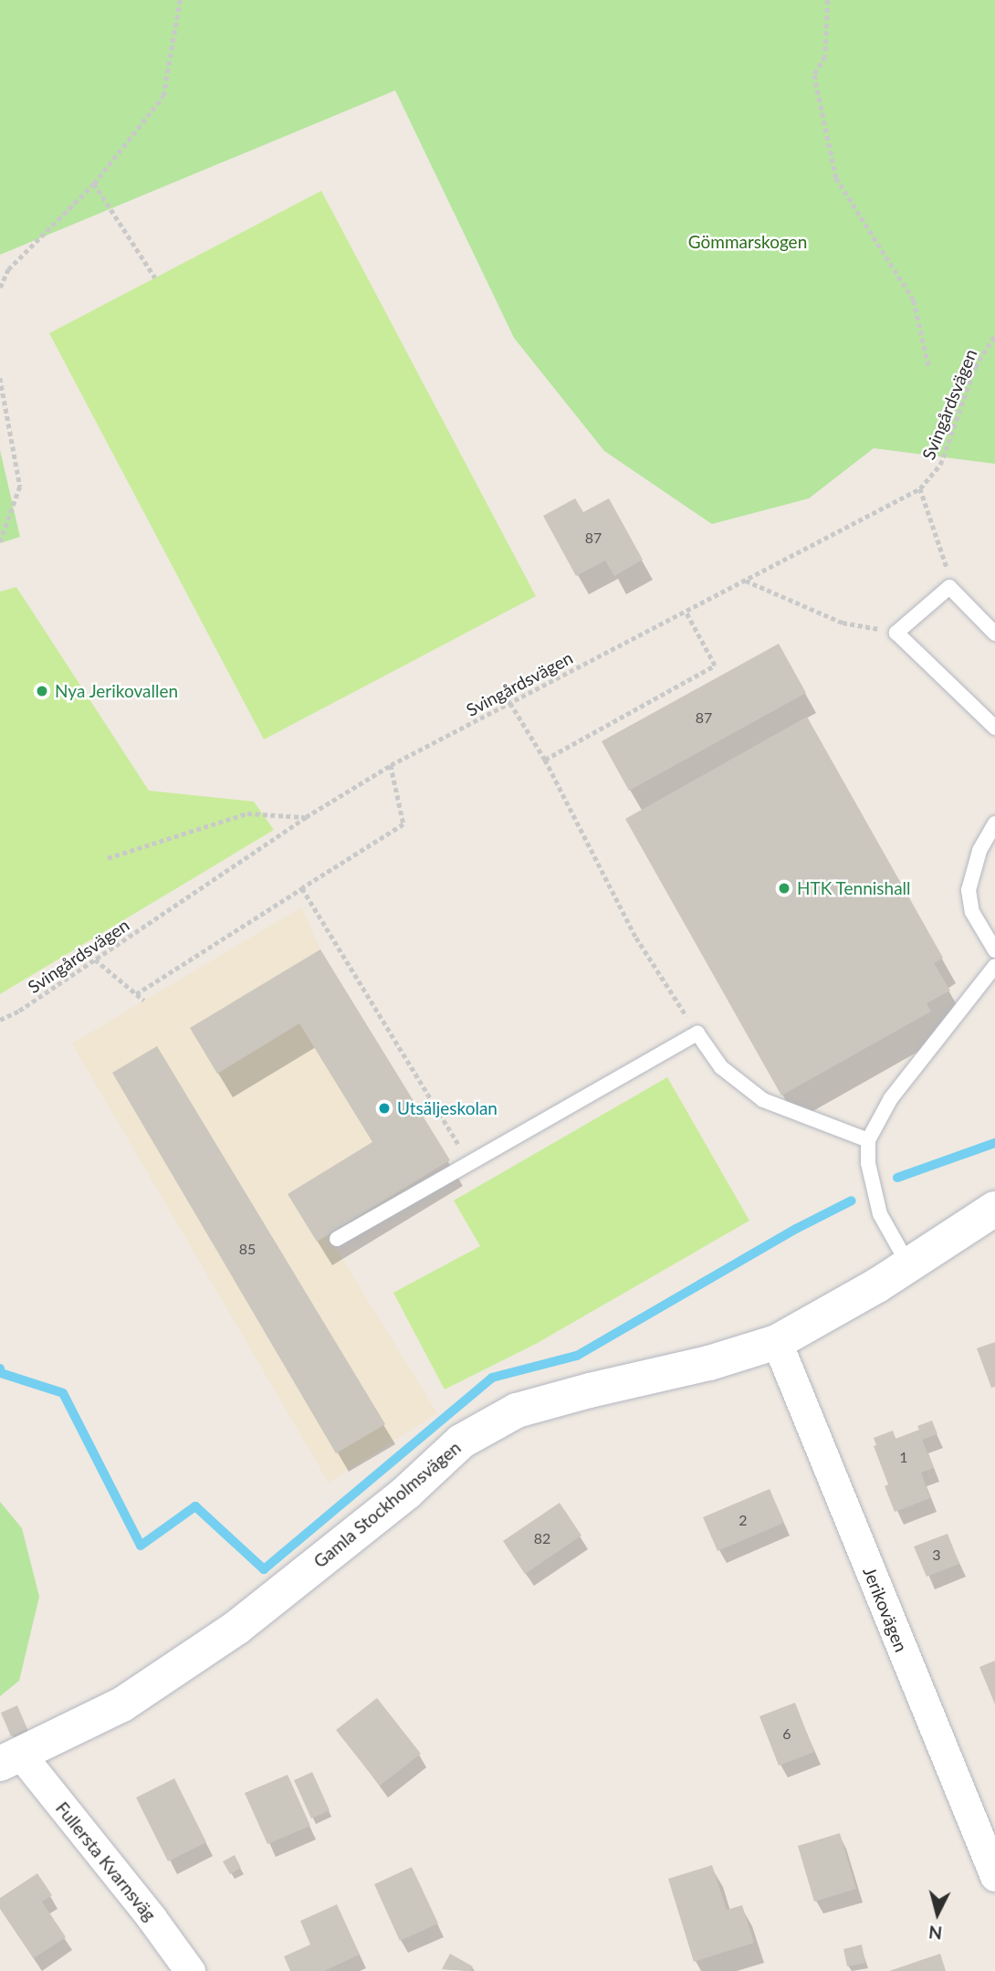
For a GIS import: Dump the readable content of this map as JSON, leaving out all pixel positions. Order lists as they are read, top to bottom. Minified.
{"streets":{"street":["Gamla Stockholmsvägen","Jerikovägen","Fullersta Kvarnsväg"],"path":["Svingårdsvägen"]},"crossings":[["Gamla Stockholmsvägen","Jerikovägen"],["Gamla Stockholmsvägen","Fullersta Kvarnsväg"]],"parks":["Gömmarskogen"],"places":["Nya Jerikovallen","HTK Tennishall","Utsäljeskolan"],"house_numbers":["87","87","85","1","2","82","3","6"],"north":"bottom"}
